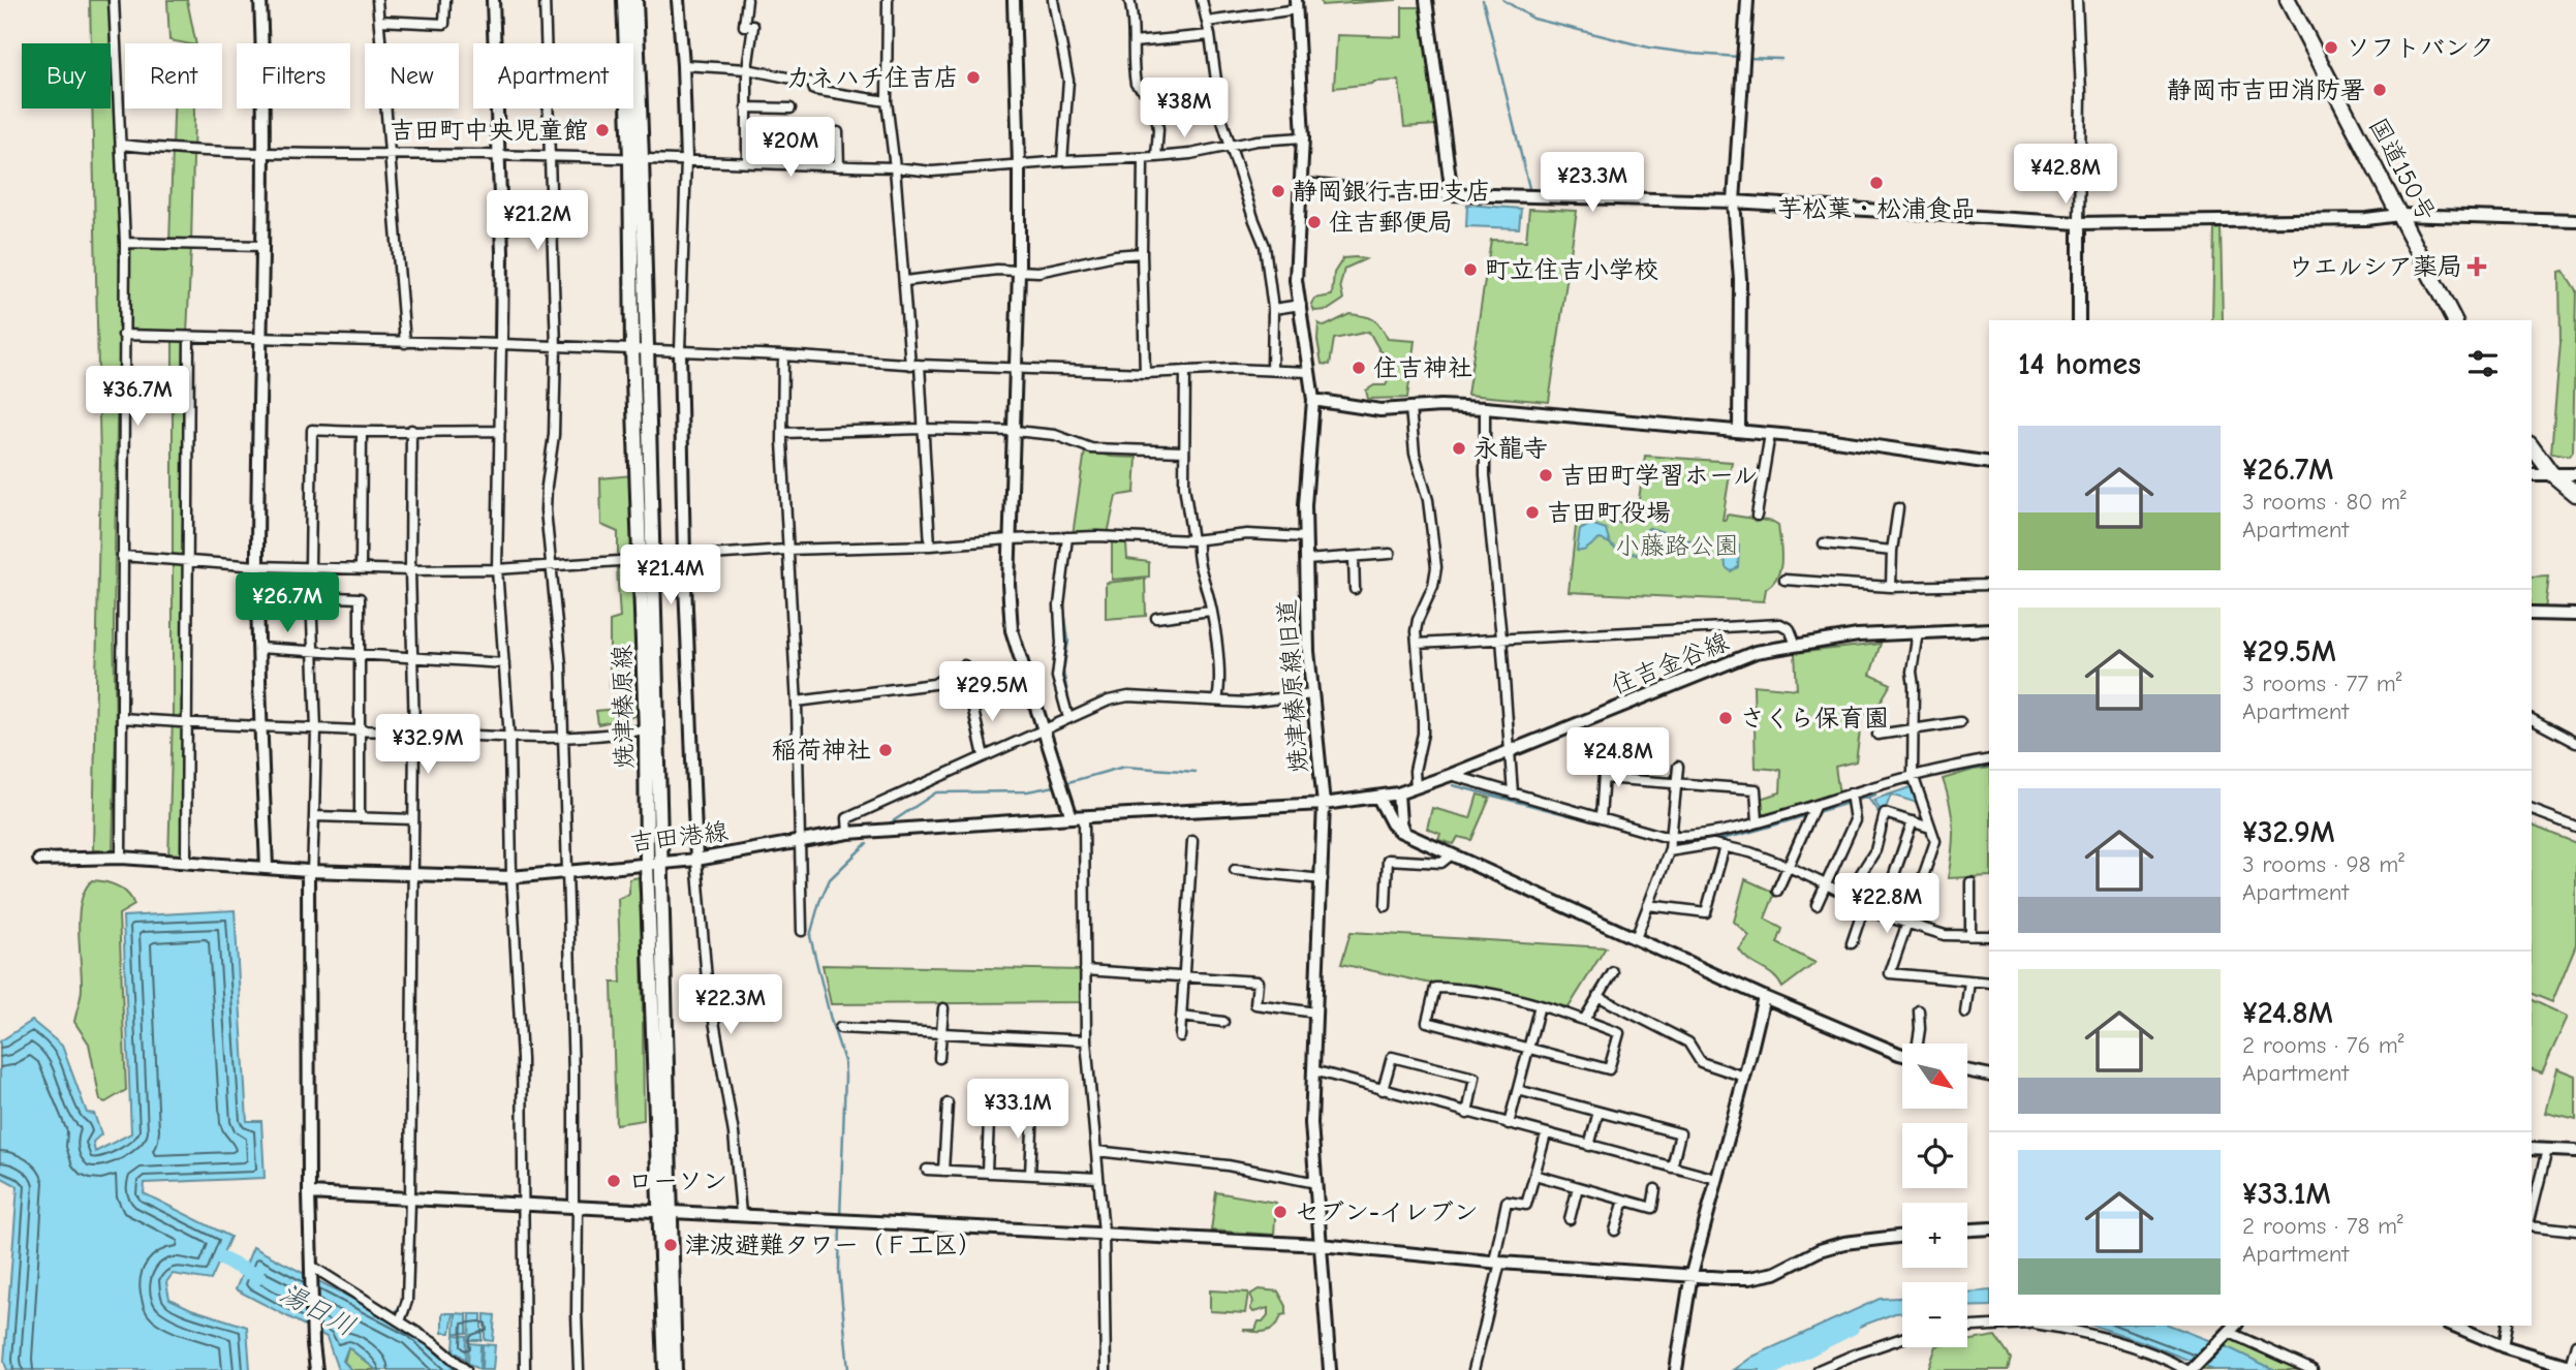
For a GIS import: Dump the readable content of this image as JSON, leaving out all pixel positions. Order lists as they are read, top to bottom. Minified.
{"streets":{"highway":["国道150号"],"main road":["焼津榛原線"],"street":["住吉金谷線","焼津榛原線旧道","吉田港線"]},"crossings":[["住吉金谷線","焼津榛原線旧道"],["住吉金谷線","吉田港線"],["焼津榛原線旧道","吉田港線"],["焼津榛原線","吉田港線"]],"water":["湯日川"],"parks":["小藤路公園"],"places":{"other":["ソフトバンク","カネハチ住吉店","静岡市吉田消防署","吉田町中央児童館","芋松葉・松浦食品","静岡銀行吉田支店","住吉郵便局","町立住吉小学校","住吉神社","永龍寺","吉田町学習ホール","吉田町役場","さくら保育園","稲荷神社","ローソン","セブン-イレブン","津波避難タワー（Ｆ工区）"],"health":["ウエルシア薬局"]},"north":"bottom right","page":{"chip":["Buy","Rent","Filters","New","Apartment"],"price":["¥38M","¥20M","¥42.8M","¥23.3M","¥21.2M","¥36.7M","¥21.4M","¥26.7M","¥29.5M","¥32.9M","¥24.8M","¥22.8M","¥22.3M","¥33.1M"],"heading":"14 homes","list":[{"name":"¥26.7M","note":"3 rooms · 80 m² · Apartment"},{"name":"¥29.5M","note":"3 rooms · 77 m² · Apartment"},{"name":"¥32.9M","note":"3 rooms · 98 m² · Apartment"},{"name":"¥24.8M","note":"2 rooms · 76 m² · Apartment"},{"name":"¥33.1M","note":"2 rooms · 78 m² · Apartment"}],"map_buttons":["+","−"]}}
